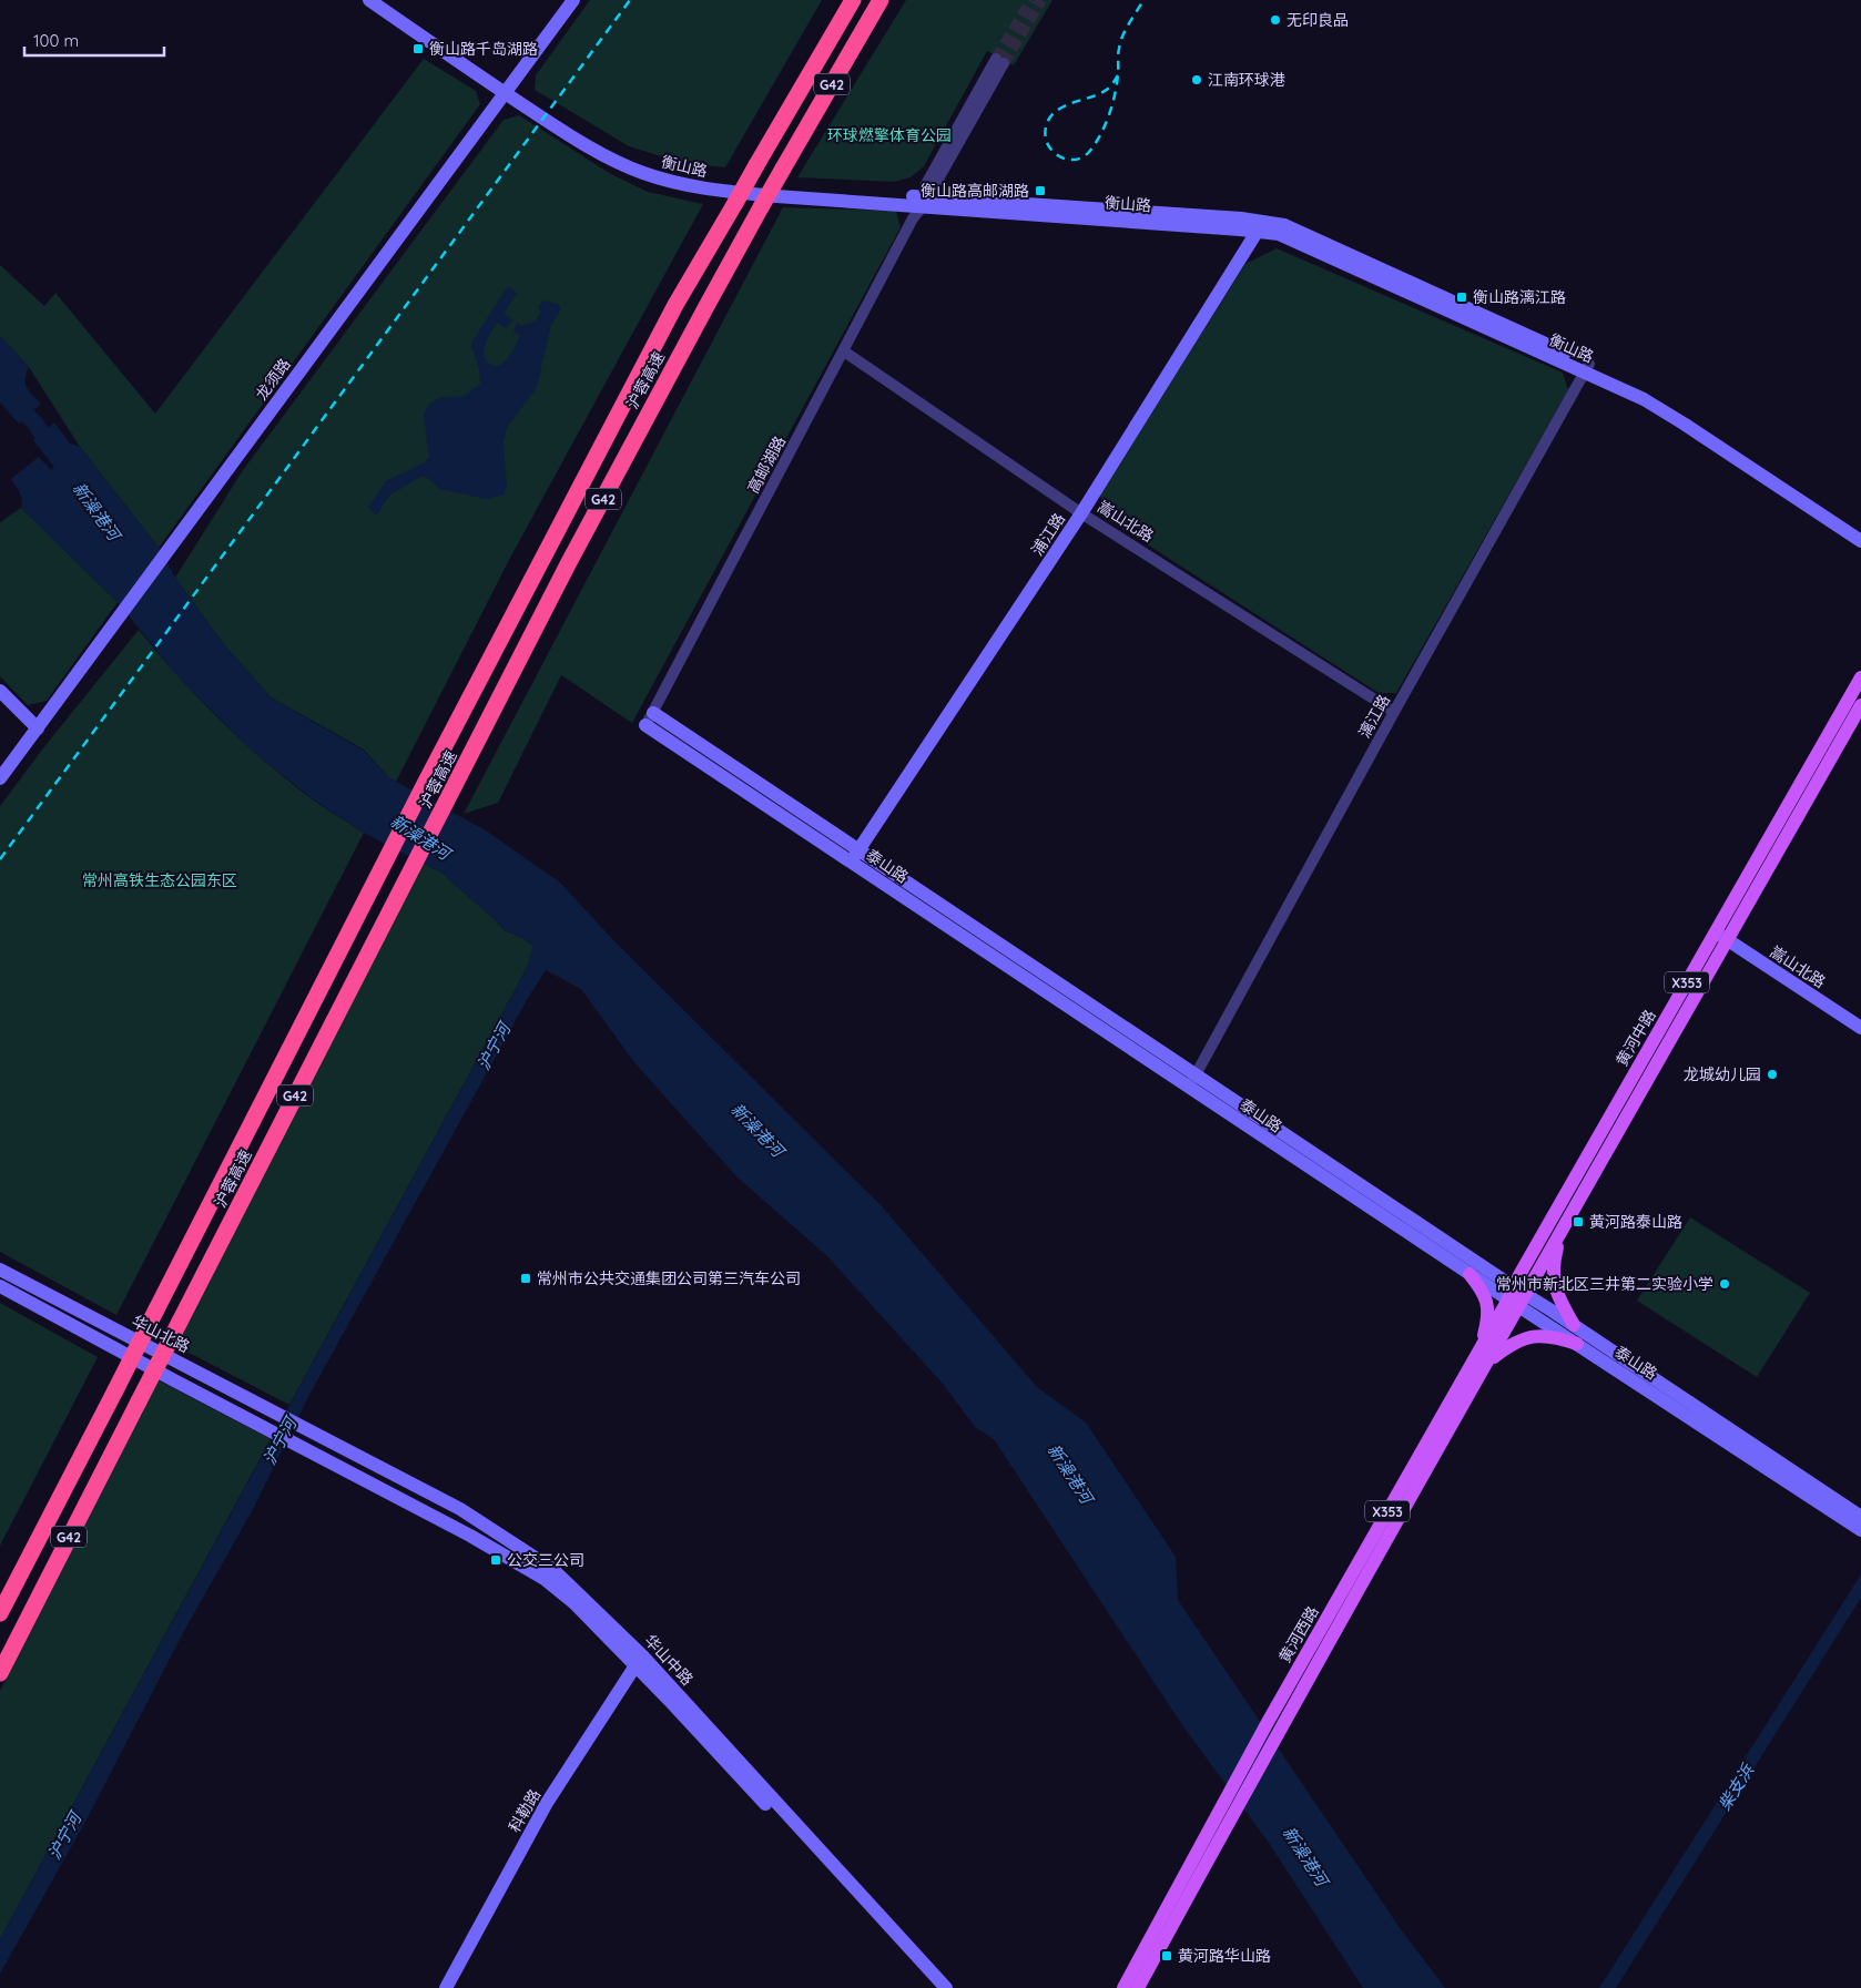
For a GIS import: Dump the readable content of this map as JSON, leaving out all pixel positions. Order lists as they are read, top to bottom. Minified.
{"streets":{"highway":["G42","沪蓉高速"],"main road":["衡山路","龙须路","嵩山北路","浦江路","泰山路","X353","黄河中路","华山北路","黄河西路","华山中路","科勒路"],"street":["高邮湖路","漓江路"]},"crossings":[["衡山路","龙须路"],["衡山路","高邮湖路"],["衡山路","浦江路"],["衡山路","漓江路"],["高邮湖路","嵩山北路"],["高邮湖路","泰山路"],["嵩山北路","浦江路"],["嵩山北路","漓江路"],["嵩山北路","黄河中路"],["浦江路","泰山路"],["漓江路","泰山路"],["泰山路","黄河中路"],["泰山路","黄河西路"],["黄河中路","黄河西路"],["华山北路","华山中路"],["华山中路","科勒路"]],"water":["新澡港河","沪宁河","柴支浜"],"parks":["环球燃擎体育公园","常州高铁生态公园东区"],"places":{"other":["无印良品","江南环球港","龙城幼儿园","常州市新北区三井第二实验小学"],"transit":["衡山路千岛湖路","衡山路高邮湖路","衡山路漓江路","黄河路泰山路","常州市公共交通集团公司第三汽车公司","公交三公司","黄河路华山路"]},"scale_bar":"100 m"}
